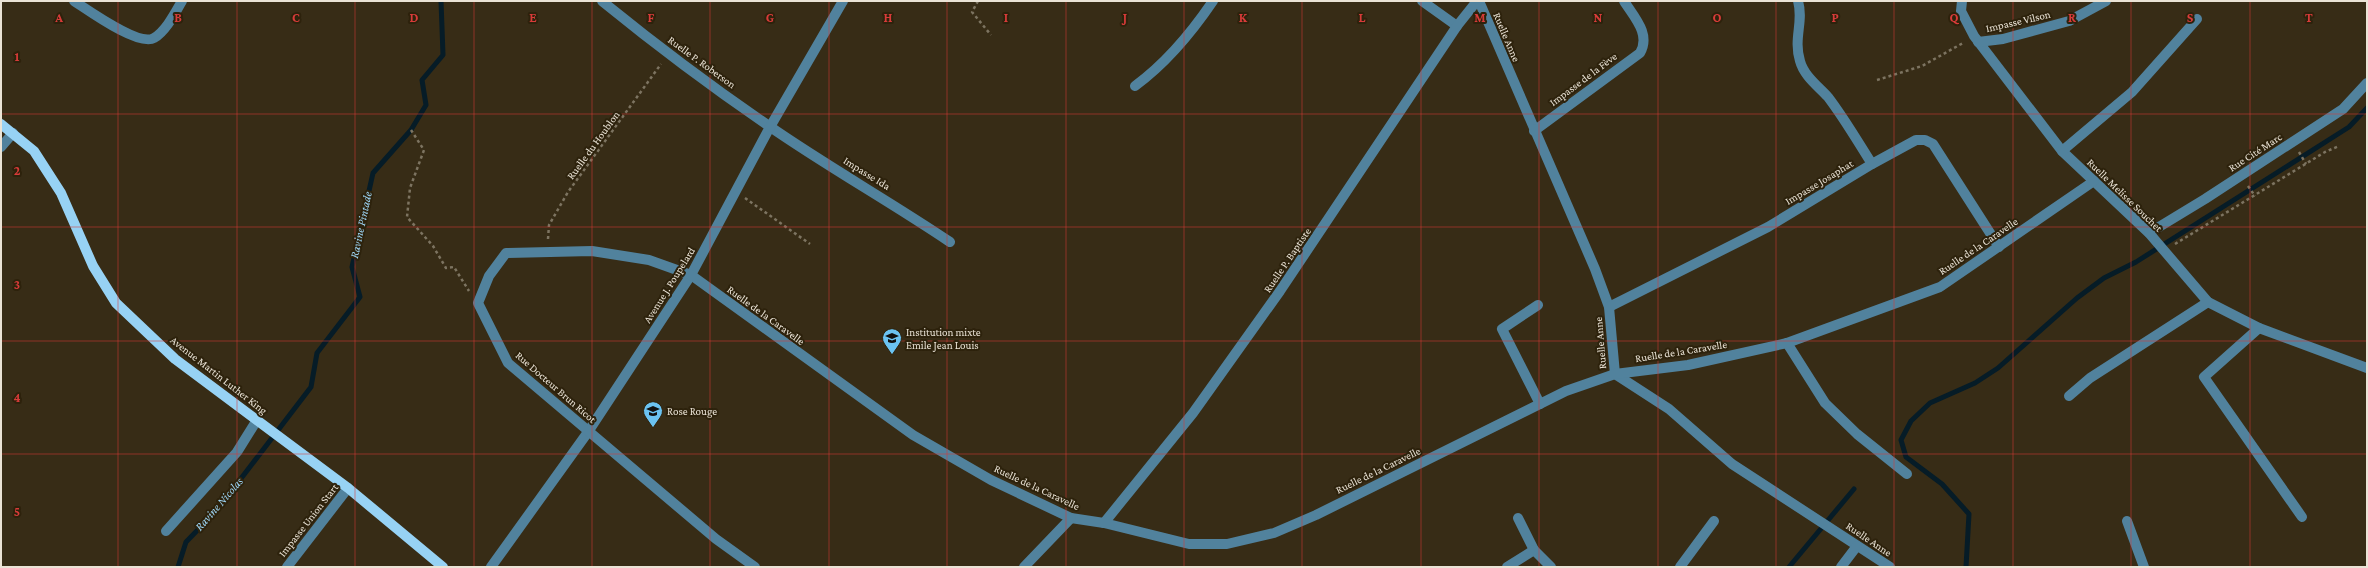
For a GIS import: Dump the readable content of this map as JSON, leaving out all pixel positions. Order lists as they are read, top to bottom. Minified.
{"streets":{"main road":["Avenue Martin Luther King"],"street":["Impasse Vilson","Ruelle Anne","Ruelle P. Roberson","Impasse de la Fève","Rue Cité Marc","Impasse Ida","Impasse Josaphat","Ruelle Melisse Souchet","Ruelle de la Caravelle","Ruelle P. Baptiste","Avenue J. Poupelard","Rue Docteur Brun Ricot","Impasse Union Start"],"path":["Ruelle du Houblon"]},"crossings":[["Impasse Vilson","Ruelle Melisse Souchet"],["Ruelle Anne","Impasse de la Fève"],["Ruelle Anne","Impasse Josaphat"],["Ruelle Anne","Ruelle de la Caravelle"],["Ruelle Anne","Ruelle P. Baptiste"],["Ruelle P. Roberson","Ruelle du Houblon"],["Ruelle P. Roberson","Impasse Ida"],["Ruelle P. Roberson","Avenue J. Poupelard"],["Rue Cité Marc","Ruelle Melisse Souchet"],["Impasse Ida","Avenue J. Poupelard"],["Impasse Josaphat","Ruelle de la Caravelle"],["Ruelle Melisse Souchet","Ruelle de la Caravelle"],["Ruelle de la Caravelle","Ruelle P. Baptiste"],["Ruelle de la Caravelle","Avenue J. Poupelard"],["Avenue J. Poupelard","Rue Docteur Brun Ricot"],["Avenue Martin Luther King","Impasse Union Start"]],"water":["Ravine Pintade","Ravine Nicolas"],"places":{"school or university":["Institution mixte Emile Jean Louis","Rose Rouge"]},"grid":{"columns":["A","B","C","D","E","F","G","H","I","J","K","L","M","N","O","P","Q","R","S","T"],"rows":["1","2","3","4","5"]}}
